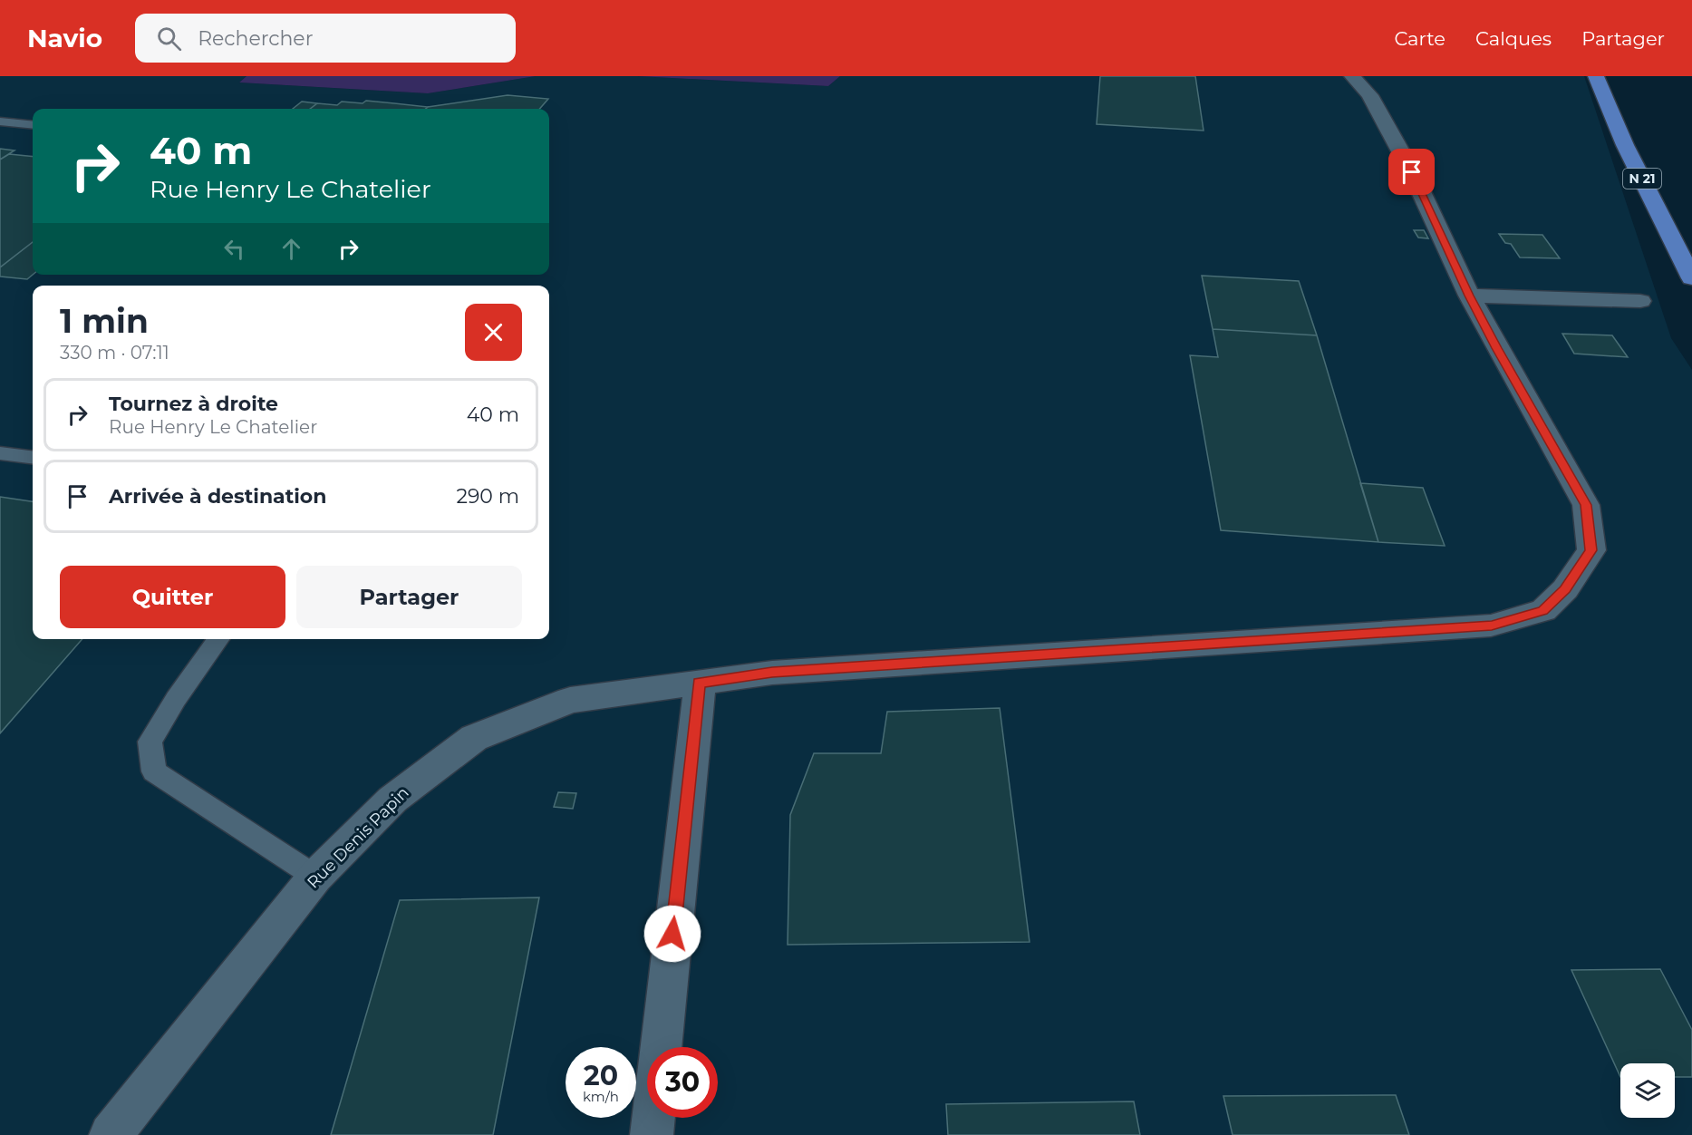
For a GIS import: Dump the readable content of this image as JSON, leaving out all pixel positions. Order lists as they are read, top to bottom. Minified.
{"streets":{"main road":["N 21"],"street":["Rue Denis Papin"]},"page":{"header":"Navio","search":"Rechercher","nav":["Carte","Calques","Partager"],"turn":["40 m","Rue Henry Le Chatelier"],"heading":["1 min","330 m · 07:11"],"list":[{"name":"Tournez à droite","note":"Rue Henry Le Chatelier","value":"40 m"},{"name":"Arrivée à destination","value":"290 m"}],"buttons":["Quitter","Partager"],"speed":"20 km/h","limit":"30"}}
